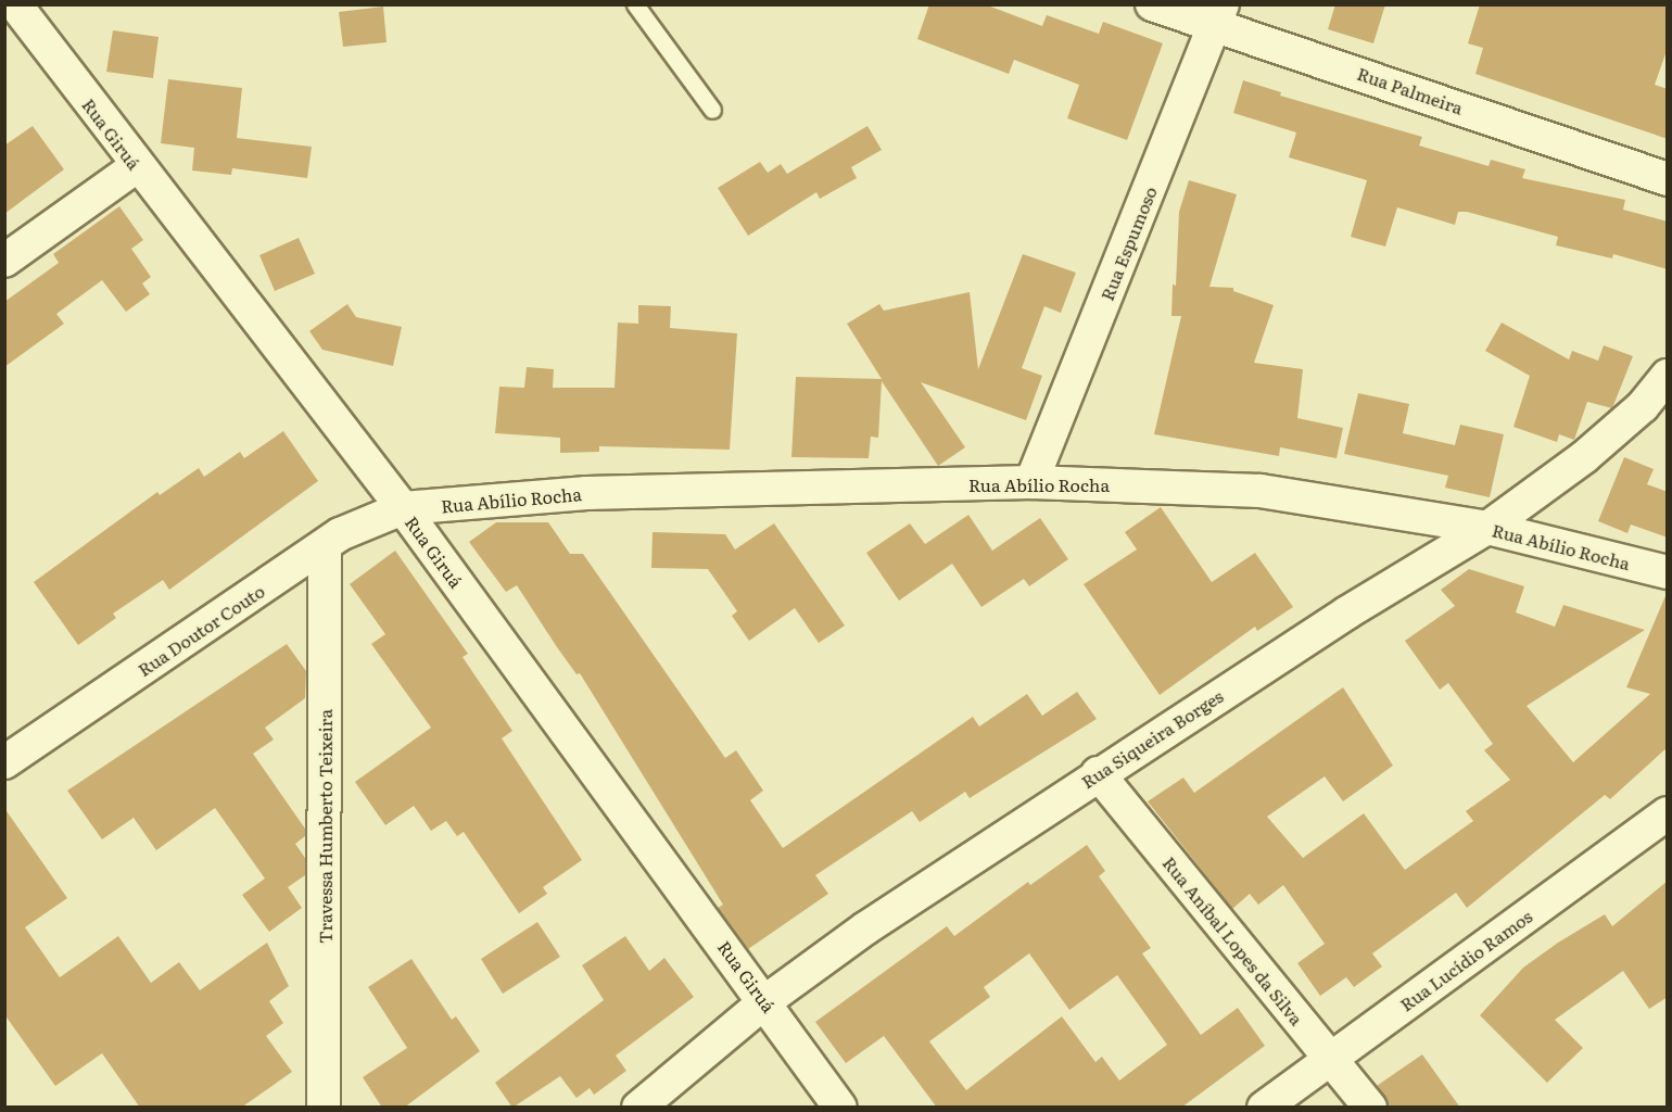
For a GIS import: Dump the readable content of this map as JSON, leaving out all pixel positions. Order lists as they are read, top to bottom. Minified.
{"streets":{"street":["Rua Palmeira","Rua Giruá","Rua Espumoso","Rua Abílio Rocha","Rua Doutor Couto","Rua Siqueira Borges","Travessa Humberto Teixeira","Rua Aníbal Lopes da Silva","Rua Lucídio Ramos"]},"crossings":[["Rua Palmeira","Rua Espumoso"],["Rua Giruá","Rua Abílio Rocha"],["Rua Giruá","Rua Doutor Couto"],["Rua Giruá","Rua Siqueira Borges"],["Rua Espumoso","Rua Abílio Rocha"],["Rua Abílio Rocha","Rua Doutor Couto"],["Rua Abílio Rocha","Rua Siqueira Borges"],["Rua Doutor Couto","Travessa Humberto Teixeira"],["Rua Siqueira Borges","Rua Aníbal Lopes da Silva"],["Rua Aníbal Lopes da Silva","Rua Lucídio Ramos"]]}
